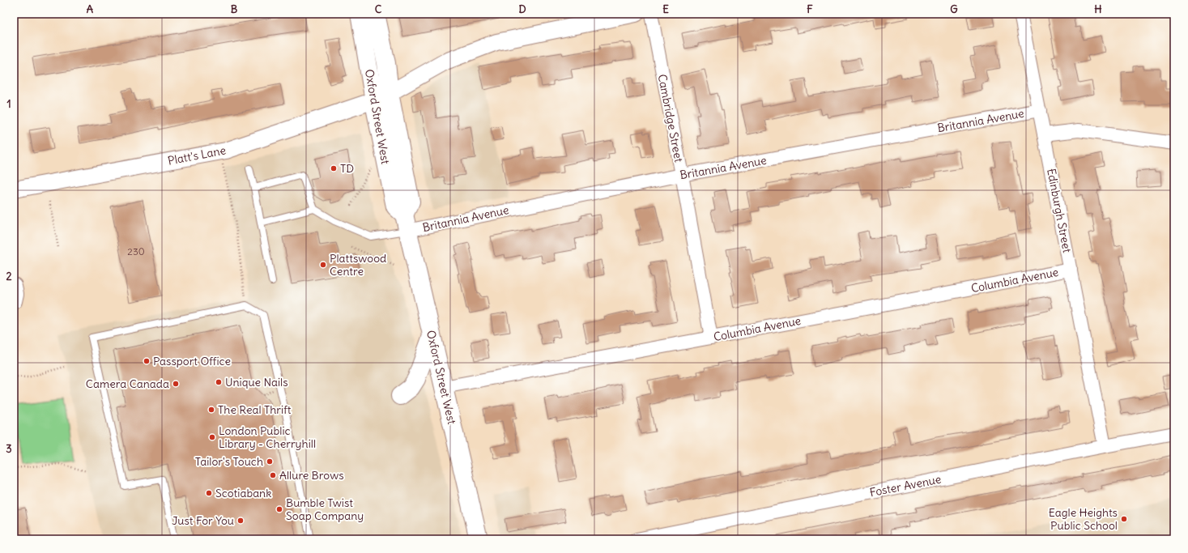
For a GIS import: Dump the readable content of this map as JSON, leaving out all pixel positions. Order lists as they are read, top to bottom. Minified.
{"streets":{"main road":["Oxford Street West"],"street":["Cambridge Street","Britannia Avenue","Platt's Lane","Edinburgh Street","Columbia Avenue","Foster Avenue"]},"crossings":[["Oxford Street West","Britannia Avenue"],["Oxford Street West","Platt's Lane"],["Oxford Street West","Columbia Avenue"],["Cambridge Street","Britannia Avenue"],["Cambridge Street","Columbia Avenue"],["Britannia Avenue","Edinburgh Street"],["Edinburgh Street","Columbia Avenue"],["Edinburgh Street","Foster Avenue"]],"places":["TD","Plattswood Centre","Passport Office","Unique Nails","Camera Canada","The Real Thrift","London Public Library - Cherryhill","Tailor's Touch","Allure Brows","Scotiabank","Bumble Twist Soap Company","Eagle Heights Public School","Just For You"],"house_numbers":["230"],"grid":{"columns":["A","B","C","D","E","F","G","H"],"rows":["1","2","3"]}}
